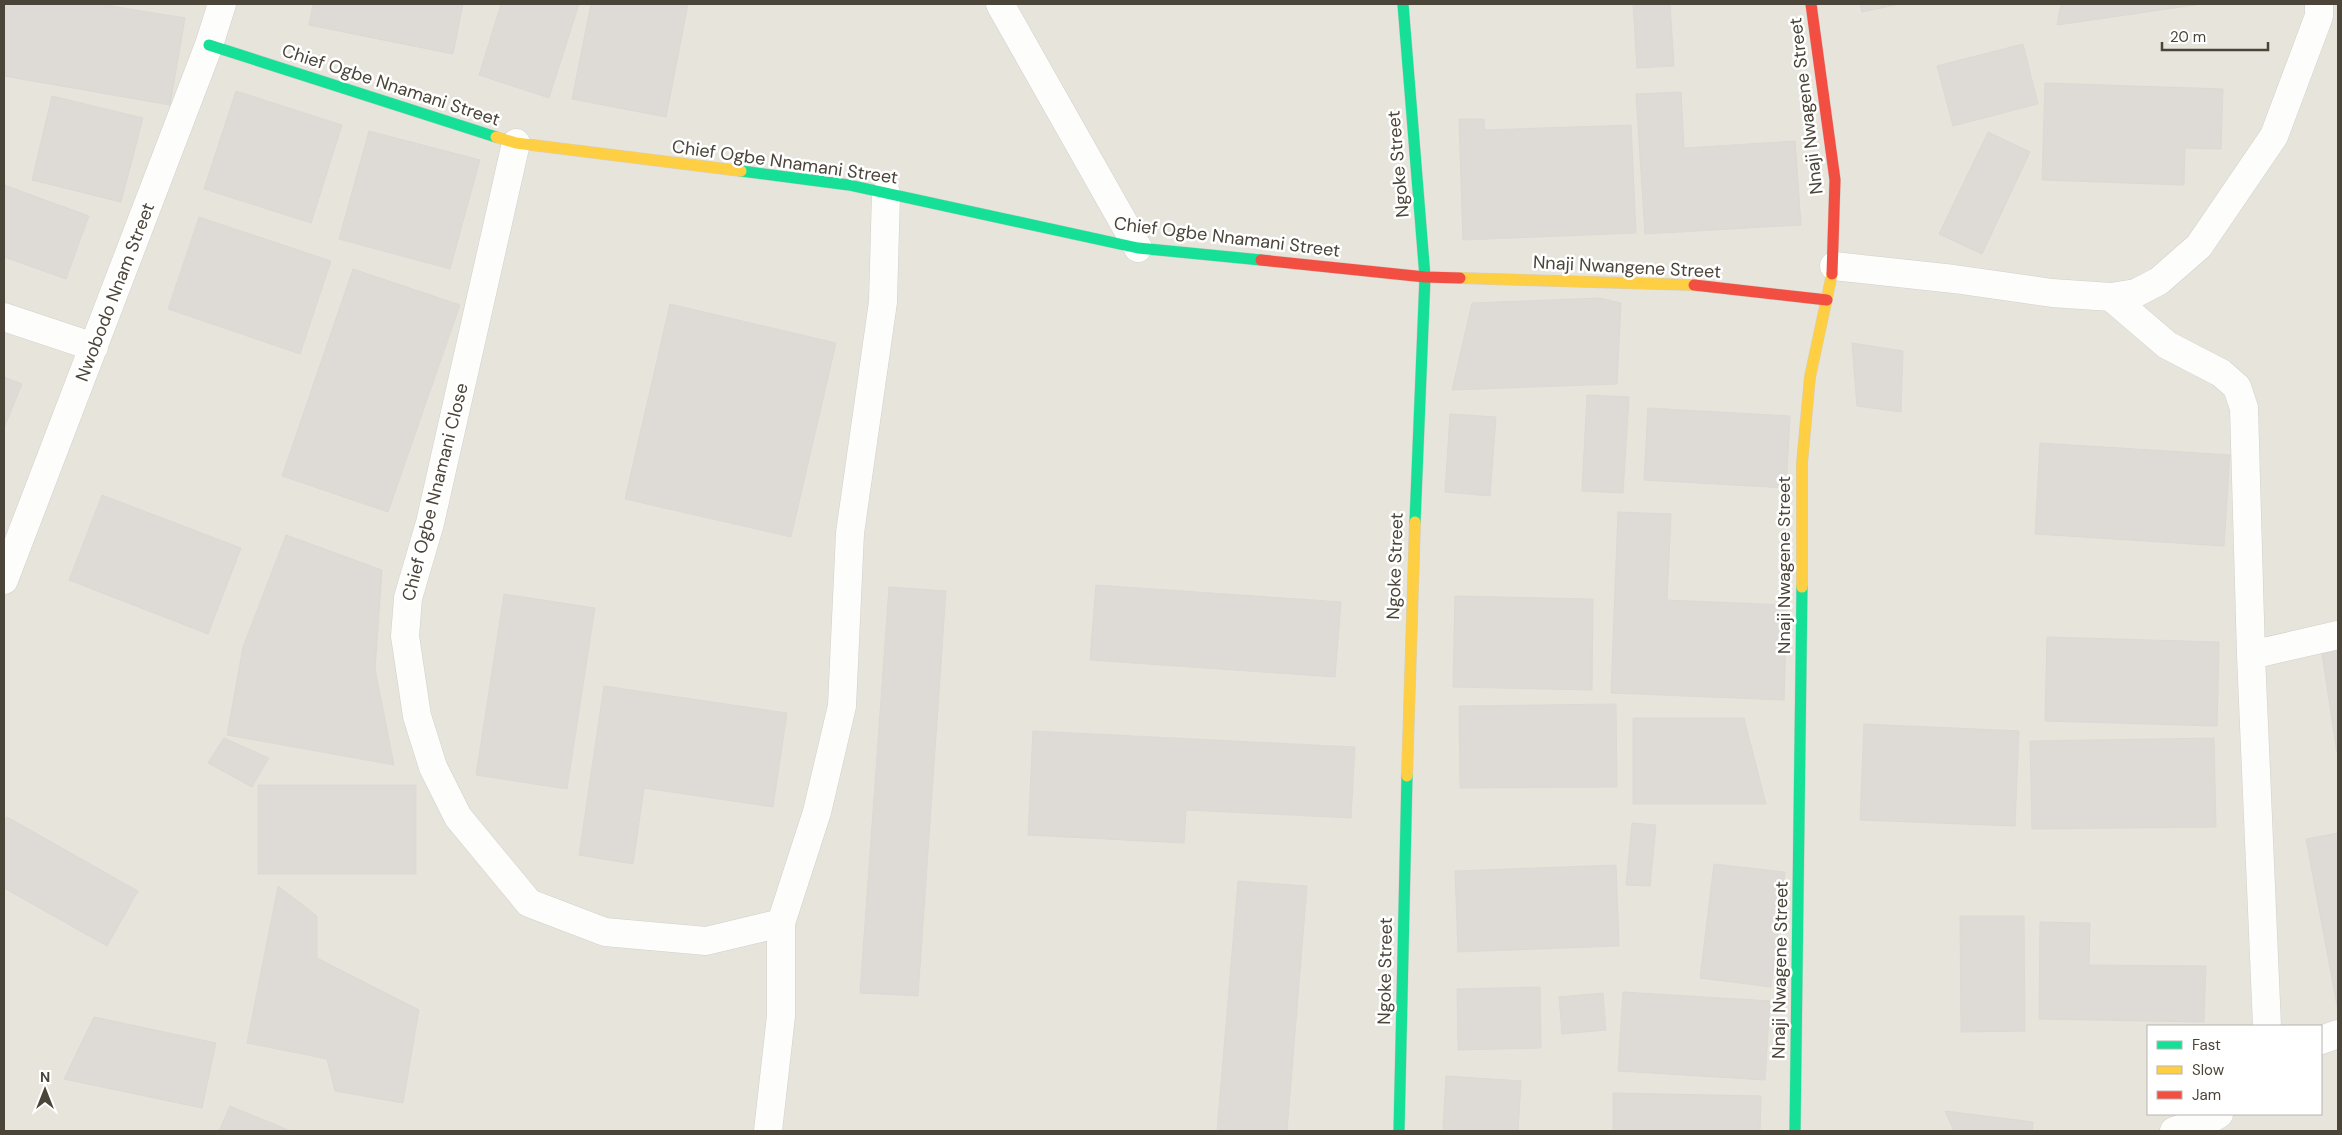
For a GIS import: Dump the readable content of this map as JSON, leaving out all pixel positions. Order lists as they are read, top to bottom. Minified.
{"streets":{"street":["Chief Ogbe Nnamani Street","Nnaji Nwagene Street","Ngoke Street","Nnaji Nwangene Street","Nwobodo Nnam Street","Chief Ogbe Nnamani Close"]},"crossings":[["Chief Ogbe Nnamani Street","Ngoke Street"],["Chief Ogbe Nnamani Street","Nnaji Nwangene Street"],["Chief Ogbe Nnamani Street","Nwobodo Nnam Street"],["Chief Ogbe Nnamani Street","Chief Ogbe Nnamani Close"],["Nnaji Nwagene Street","Nnaji Nwangene Street"],["Ngoke Street","Nnaji Nwangene Street"]],"legend":["Fast","Slow","Jam"],"scale_bar":"20 m","north":"top"}
